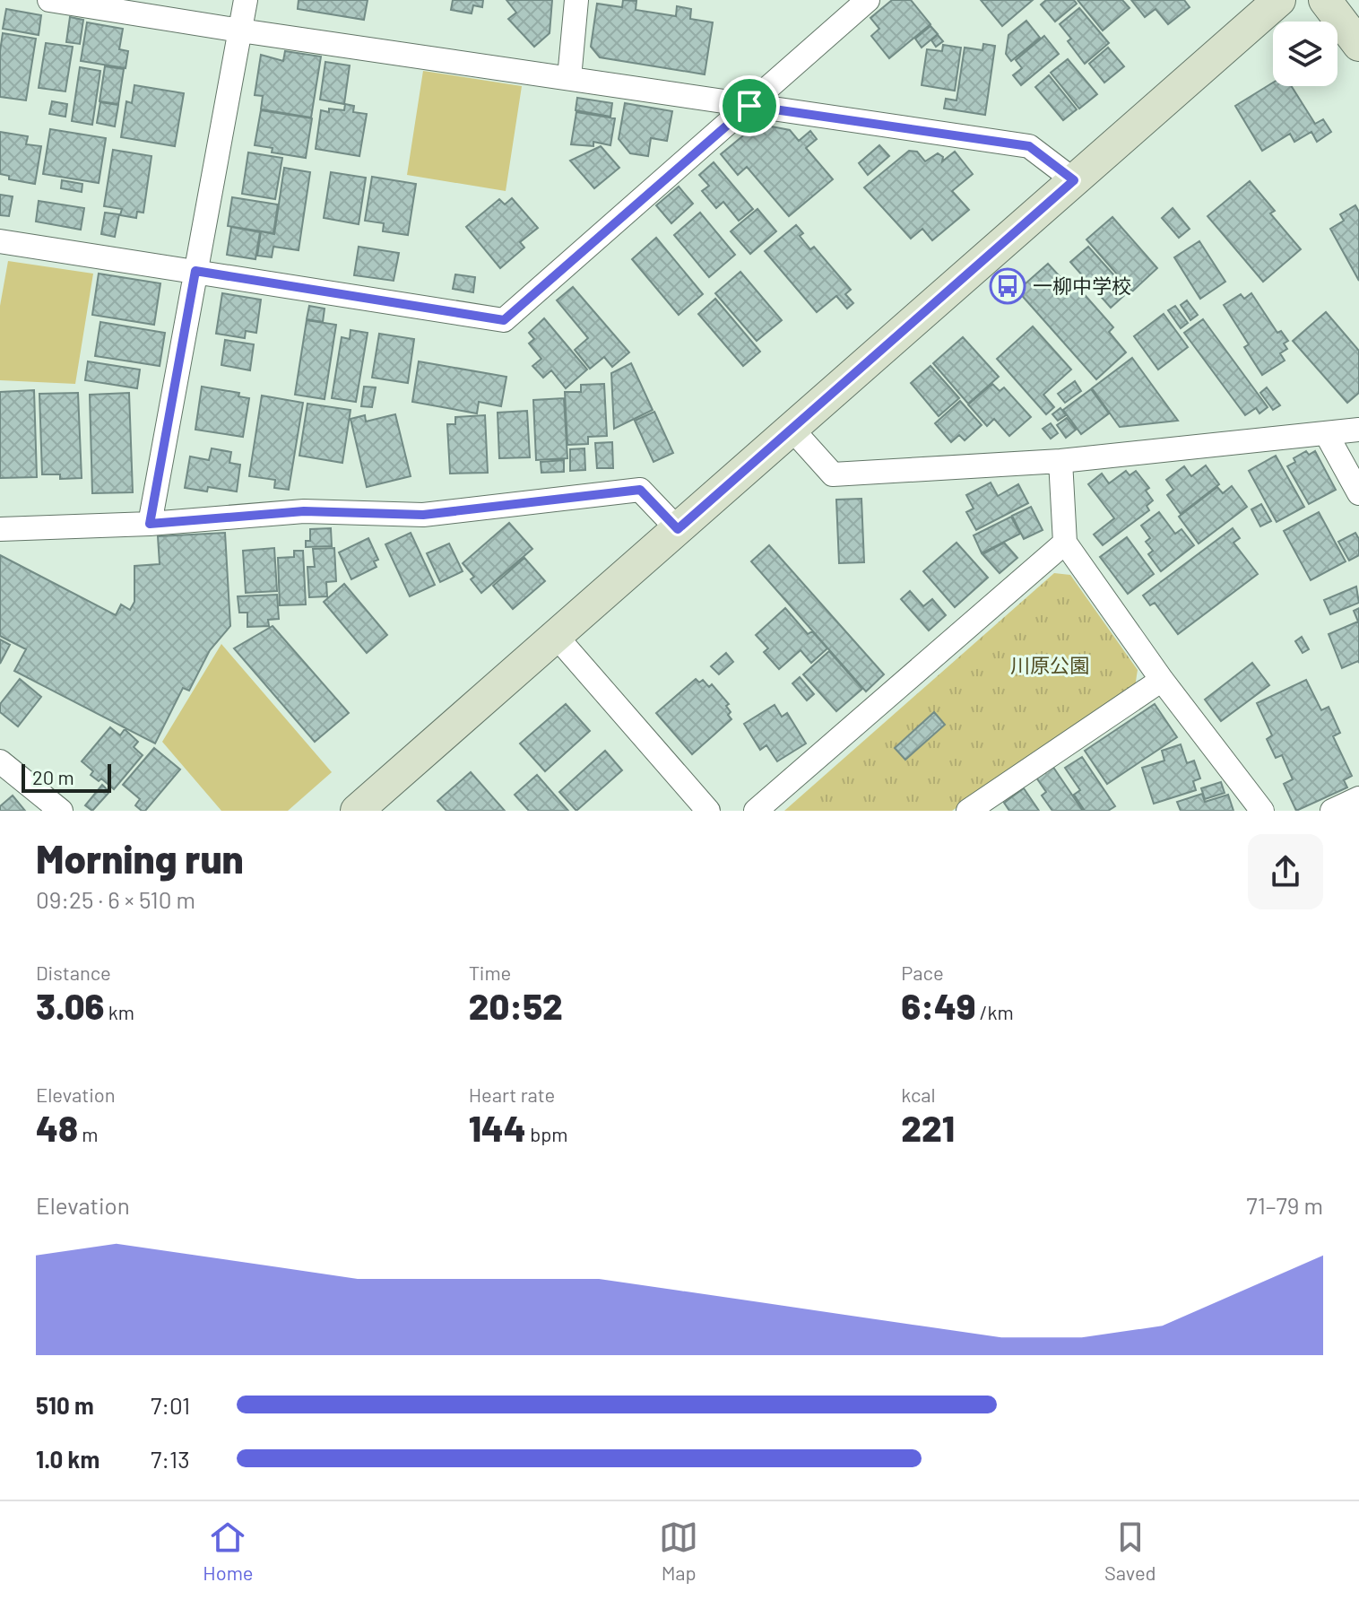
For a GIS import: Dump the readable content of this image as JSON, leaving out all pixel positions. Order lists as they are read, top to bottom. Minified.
{"parks":["川原公園"],"places":{"bus stop":["一柳中学校"]},"scale_bar":"20 m","page":{"scale":"20 m","heading":["Morning run","09:25 · 6 × 510 m"],"stats":[["Distance","3.06 km"],["Time","20:52"],["Pace","6:49 /km"],["Elevation","48 m"],["Heart rate","144 bpm"],["kcal","221"]],"chart":["Elevation","71–79 m"],"list":[{"name":"510 m","note":"7:01"},{"name":"1.0 km","note":"7:13"}],"tabs":["Home","Map","Saved"]}}
